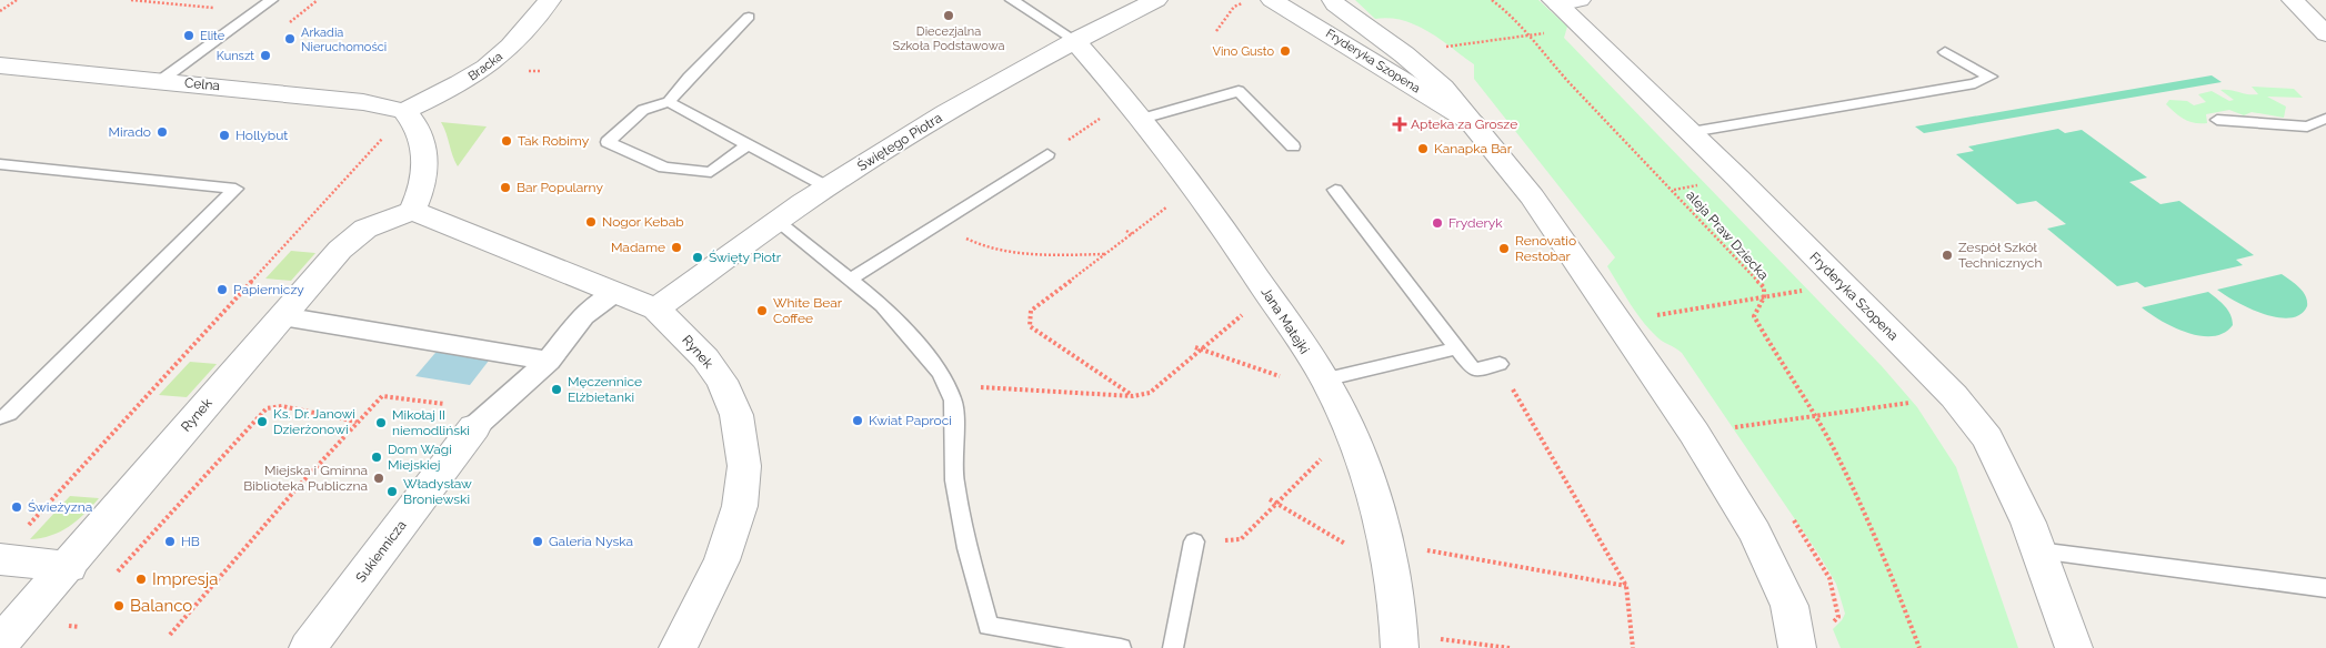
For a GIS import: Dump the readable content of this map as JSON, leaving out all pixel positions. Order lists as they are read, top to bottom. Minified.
{"streets":{"street":["Fryderyka Szopena","Bracka","Celna","Świętego Piotra","Jana Matejki","Rynek","Sukiennicza"],"path":["aleja Praw Dziecka"]},"crossings":[["Bracka","Celna"],["Świętego Piotra","Jana Matejki"],["Świętego Piotra","Rynek"]],"places":{"other":["Diecezjalna Szkoła Podstawowa","Elite","Arkadia Nieruchomości","Vino Gusto","Kunszt","Mirado","Hollybut","Tak Robimy","Kanapka Bar","Bar Popularny","Nogor Kebab","Fryderyk","Madame","Renovatio Restobar","Zespół Szkół Technicznych","Święty Piotr","Papierniczy","White Bear Coffee","Męczennice Elżbietanki","Kwiat Paproci","Ks. Dr. Janowi Dzierżonowi","Mikołaj II niemodliński","Dom Wagi Miejskiej","Miejska i Gminna Biblioteka Publiczna","Władysław Broniewski","Świeżyzna","HB","Galeria Nyska","Impresja","Balanco"],"health":["Apteka za Grosze"]}}
